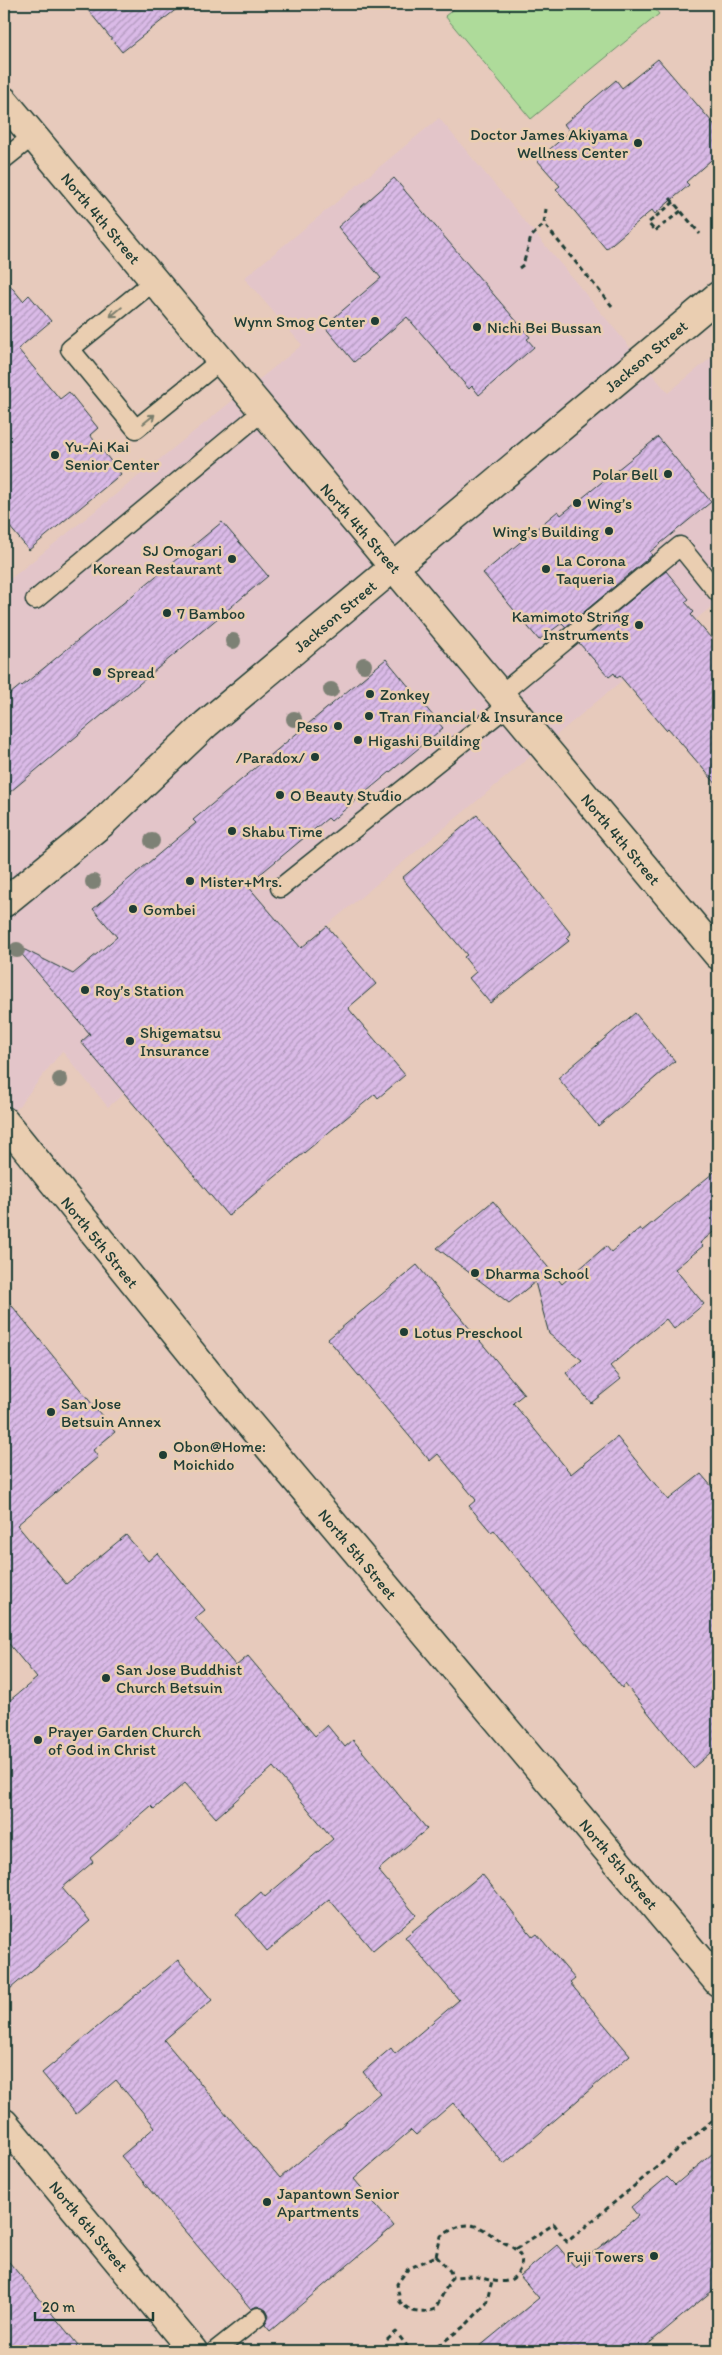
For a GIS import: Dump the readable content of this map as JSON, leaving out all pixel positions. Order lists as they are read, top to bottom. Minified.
{"streets":{"street":["North 4th Street","Jackson Street","North 5th Street","North 6th Street"]},"crossings":[["North 4th Street","Jackson Street"]],"places":["Doctor James Akiyama Wellness Center","Wynn Smog Center","Nichi Bei Bussan","Yu-Ai Kai Senior Center","Polar Bell","Wing’s","Wing’s Building","SJ Omogari Korean Restaurant","La Corona Taqueria","7 Bamboo","Kamimoto String Instruments","Spread","Zonkey","Tran Financial & Insurance","Peso","Higashi Building","/Paradox/","O Beauty Studio","Shabu Time","Mister+Mrs.","Gombei","Roy’s Station","Shigematsu Insurance","Dharma School","Lotus Preschool","San Jose Betsuin Annex","Obon@Home: Moichido","San Jose Buddhist Church Betsuin","Prayer Garden Church of God in Christ","Japantown Senior Apartments","Fuji Towers"],"scale_bar":"20 m"}
